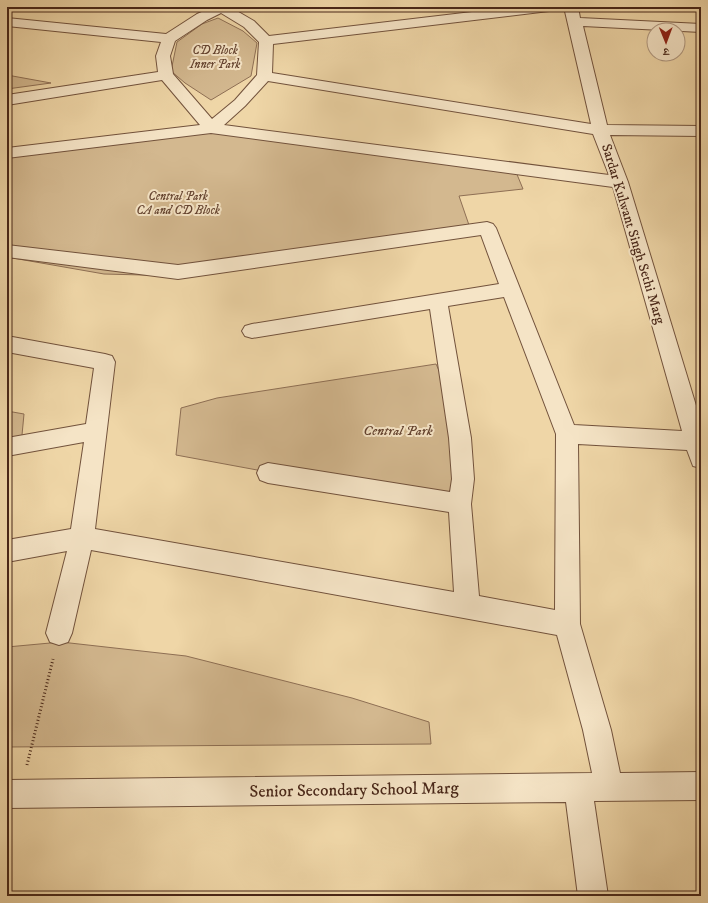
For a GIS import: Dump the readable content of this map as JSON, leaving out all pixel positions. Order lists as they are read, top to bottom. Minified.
{"streets":{"street":["Sardar Kulwant Singh Sethi Marg","Senior Secondary School Marg"]},"parks":["CD Block Inner Park","Central Park CA and CD Block","Central Park"],"north":"bottom"}
